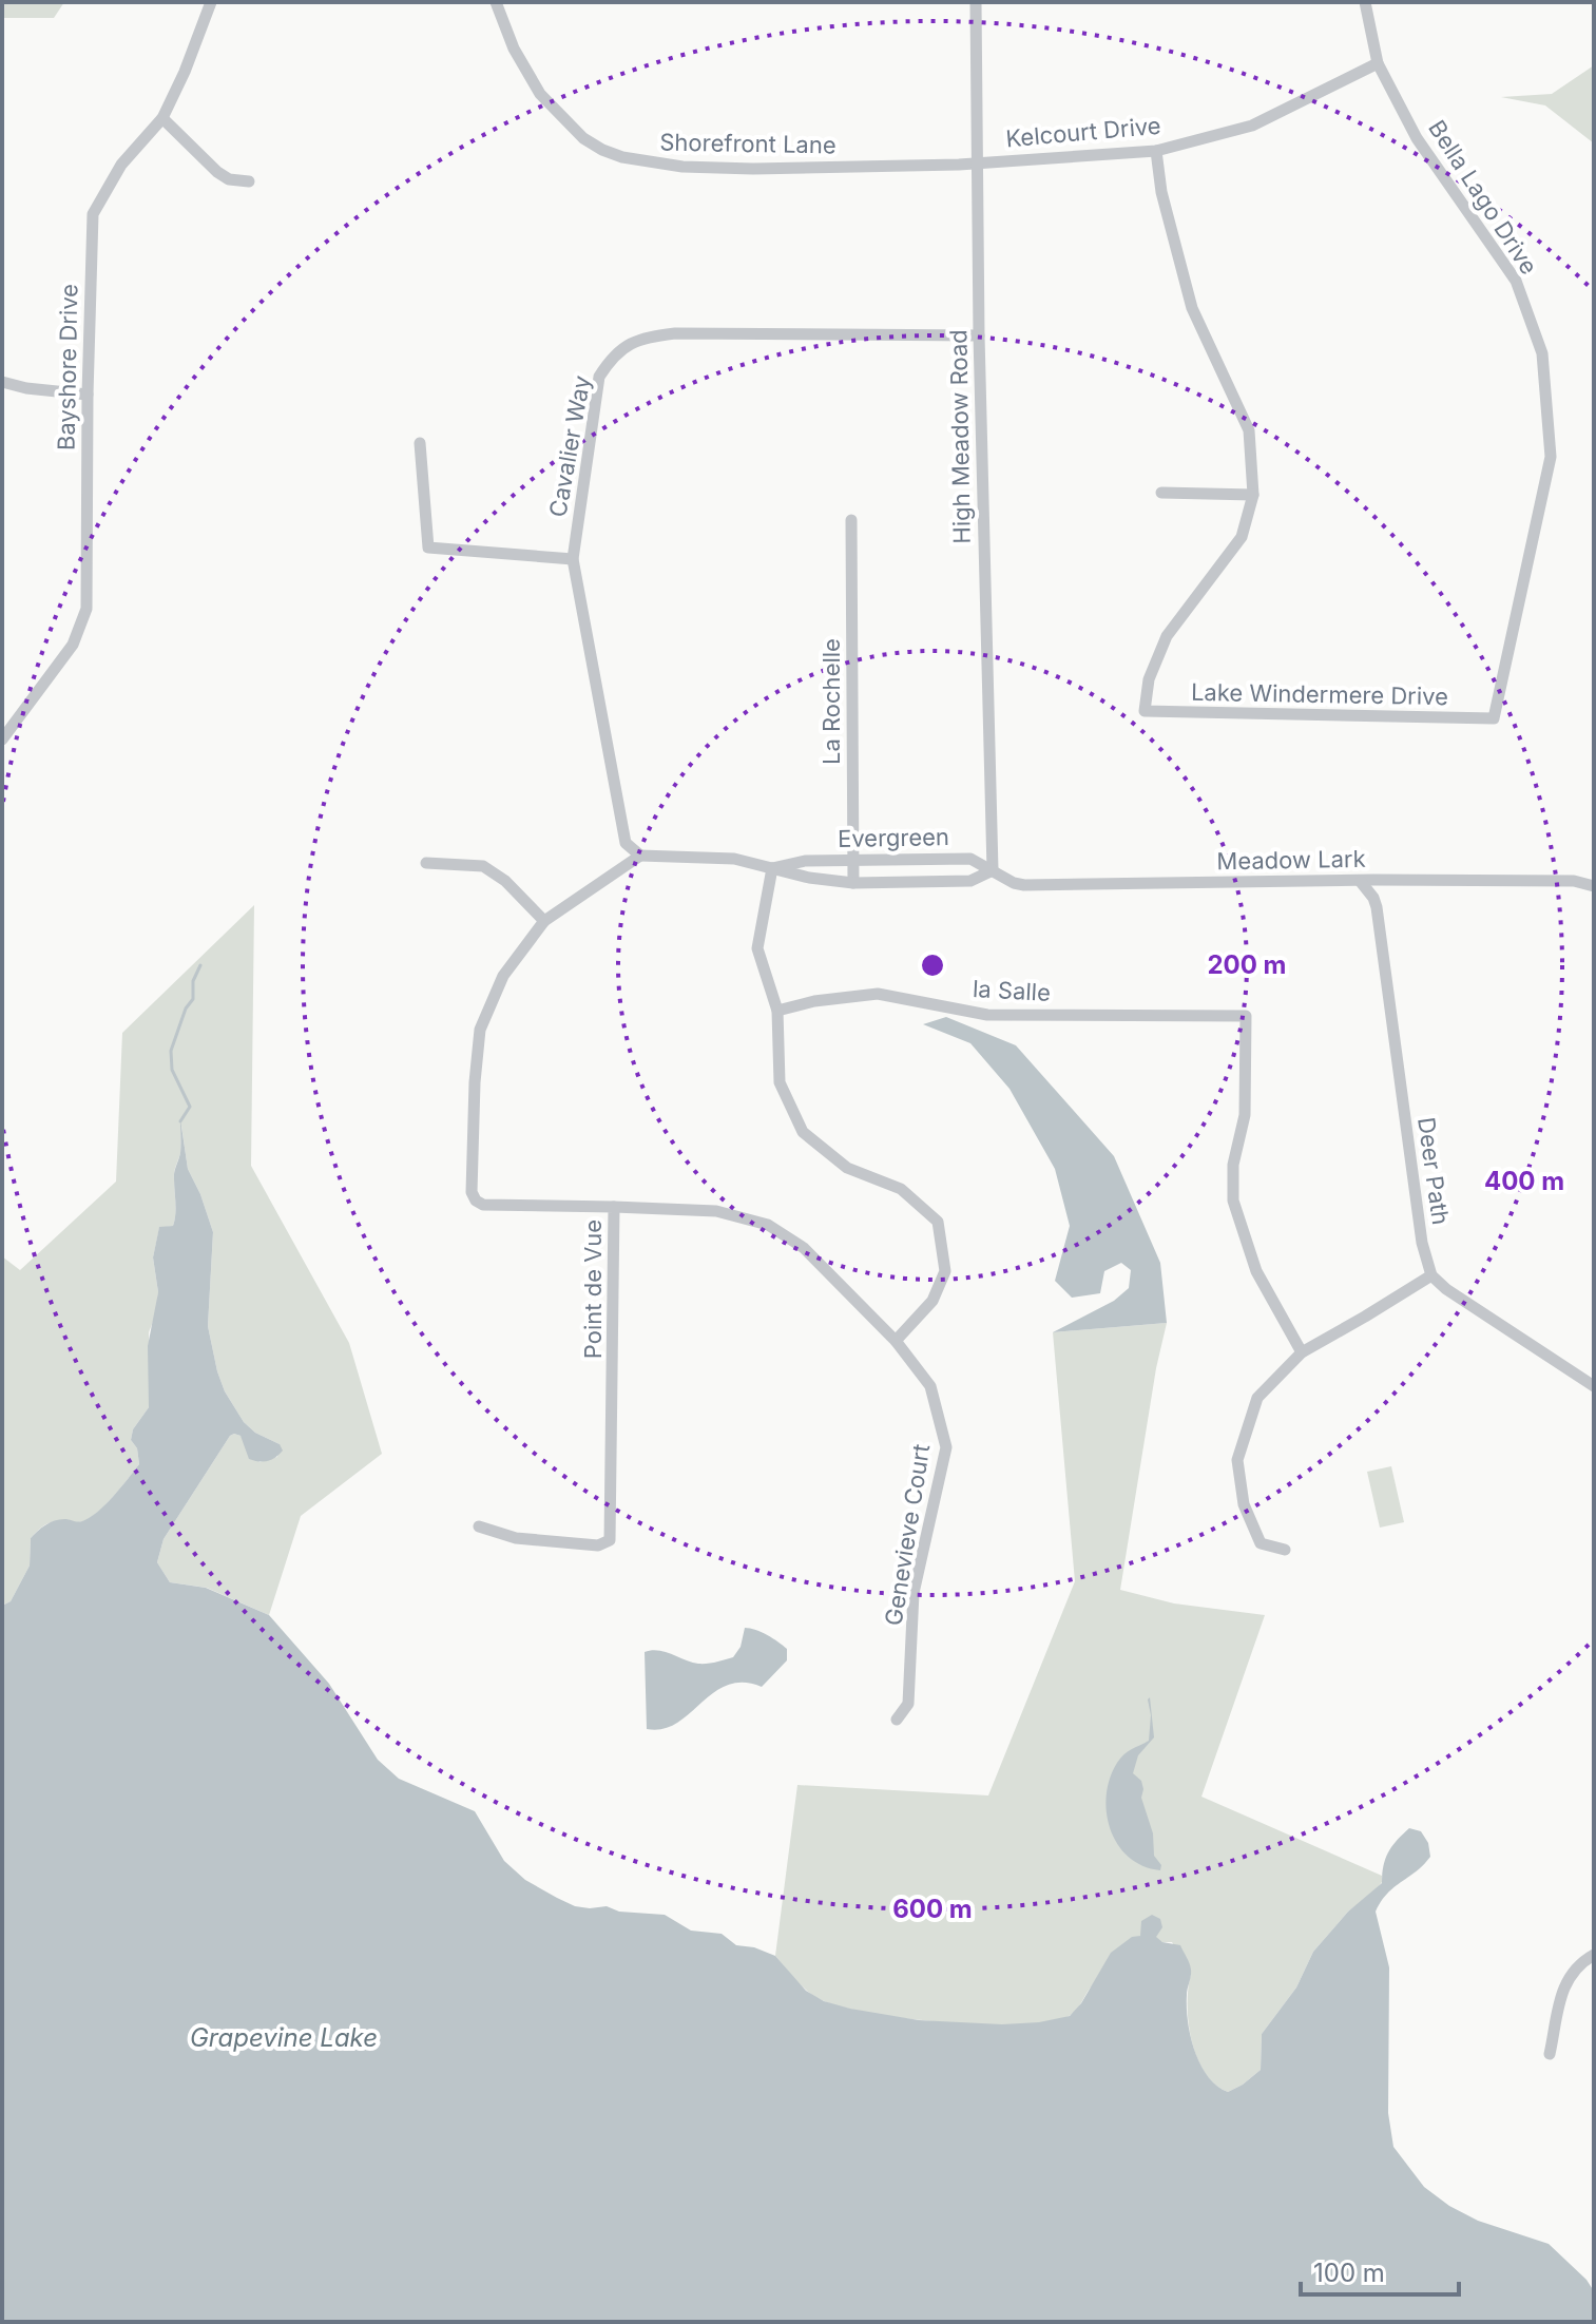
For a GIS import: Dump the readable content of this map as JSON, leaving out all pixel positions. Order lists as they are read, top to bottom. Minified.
{"streets":{"street":["Kelcourt Drive","Shorefront Lane","Bella Lago Drive","Bayshore Drive","High Meadow Road","Cavalier Way","Lake Windermere Drive","La Rochelle","Evergreen","Meadow Lark","la Salle","Deer Path","Point de Vue","Genevieve Court"]},"crossings":[["Kelcourt Drive","Shorefront Lane"],["Kelcourt Drive","Bella Lago Drive"],["Kelcourt Drive","High Meadow Road"],["Shorefront Lane","High Meadow Road"],["Bella Lago Drive","Lake Windermere Drive"],["High Meadow Road","Cavalier Way"],["High Meadow Road","Evergreen"],["High Meadow Road","Meadow Lark"],["Cavalier Way","Evergreen"],["Cavalier Way","Point de Vue"],["La Rochelle","Evergreen"],["Evergreen","Meadow Lark"],["Evergreen","Point de Vue"],["Meadow Lark","Deer Path"],["Point de Vue","Genevieve Court"]],"water":["Grapevine Lake"],"scale_bar":"100 m","rings":["200 m","400 m","600 m"]}
